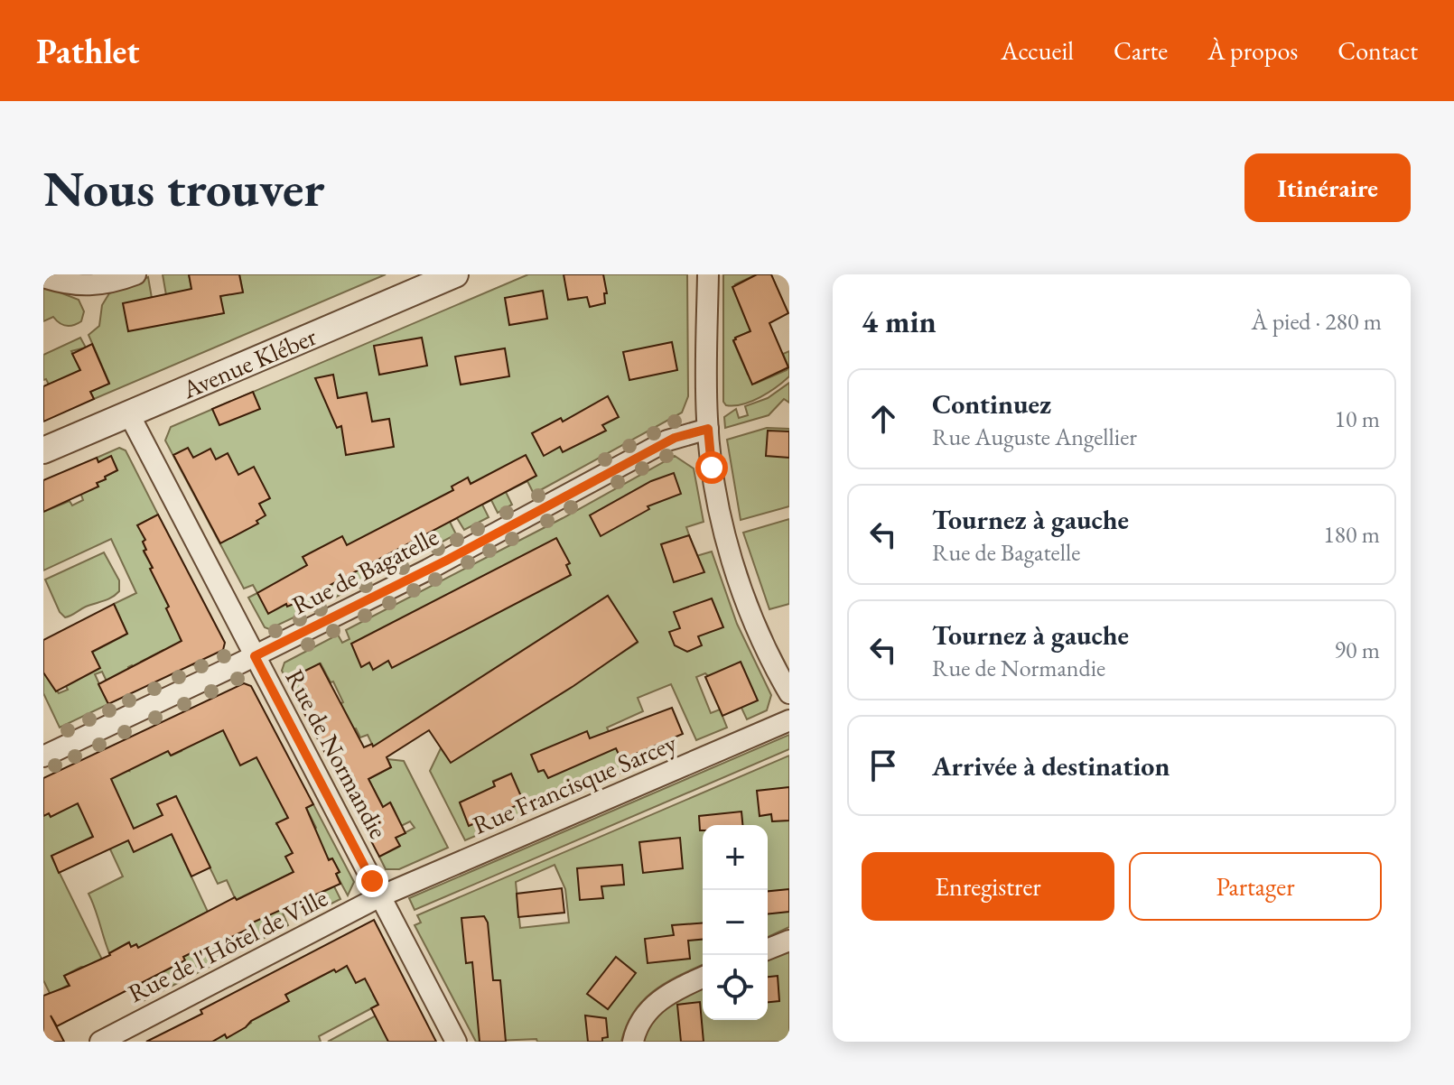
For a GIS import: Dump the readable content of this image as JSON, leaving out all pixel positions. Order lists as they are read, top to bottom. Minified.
{"streets":{"street":["Avenue Kléber","Rue de Bagatelle","Rue de Normandie","Rue Francisque Sarcey","Rue de l'Hôtel de Ville"]},"crossings":[["Avenue Kléber","Rue de Normandie"],["Rue de Bagatelle","Rue de Normandie"],["Rue de Normandie","Rue Francisque Sarcey"],["Rue de Normandie","Rue de l'Hôtel de Ville"],["Rue Francisque Sarcey","Rue de l'Hôtel de Ville"]],"page":{"header":"Pathlet","nav":["Accueil","Carte","À propos","Contact"],"buttons":["Itinéraire",["Enregistrer","Partager"]],"title":"Nous trouver","heading":["4 min","À pied · 280 m"],"list":[["Continuez","Rue Auguste Angellier","10 m"],["Tournez à gauche","Rue de Bagatelle","180 m"],["Tournez à gauche","Rue de Normandie","90 m"],"Arrivée à destination"],"map_buttons":["+","−"]}}
